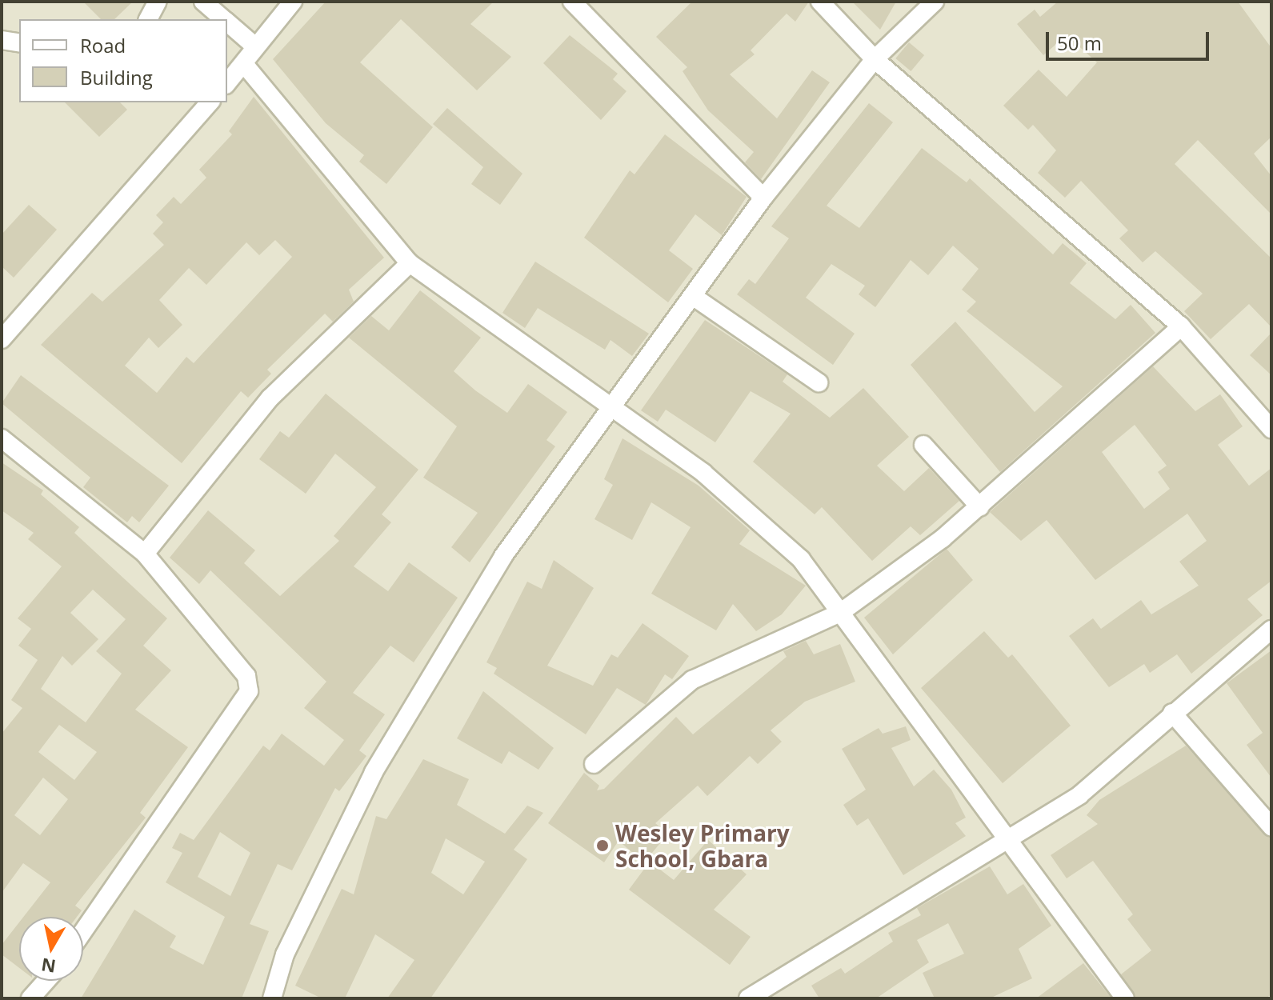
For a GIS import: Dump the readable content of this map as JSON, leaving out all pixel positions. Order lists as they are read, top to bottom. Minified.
{"places":["Wesley Primary School, Gbara"],"legend":["Road","Building"],"scale_bar":"50 m","north":"bottom"}
